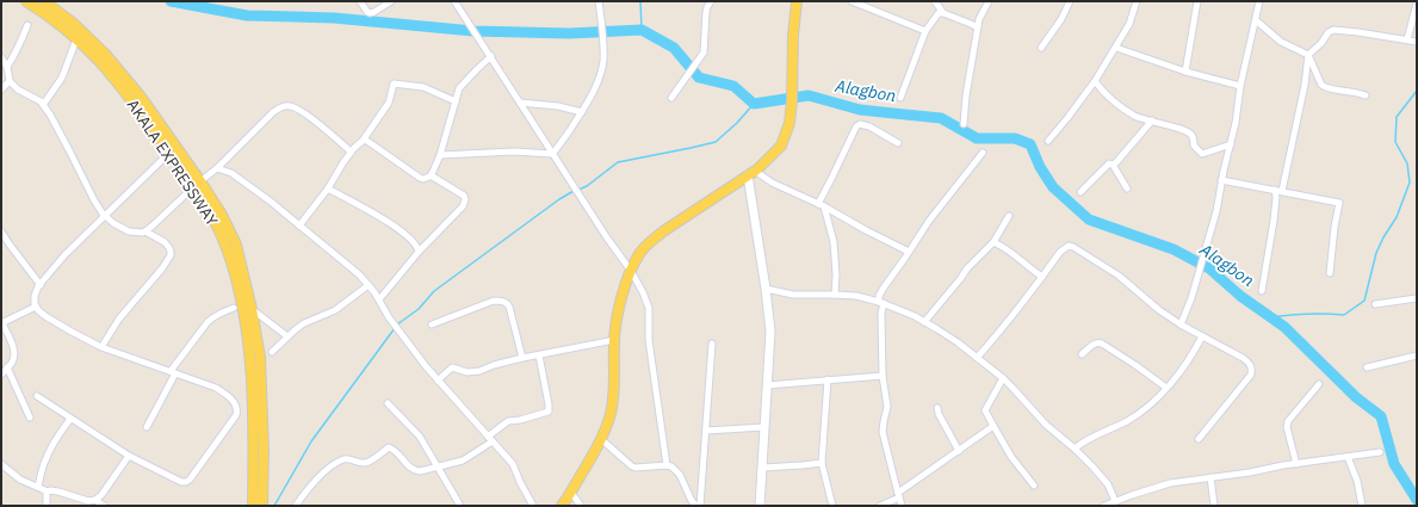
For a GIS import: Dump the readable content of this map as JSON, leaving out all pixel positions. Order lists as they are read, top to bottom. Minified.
{"streets":{"main road":["AKALA EXPRESSWAY"]},"water":["Alagbon"]}
